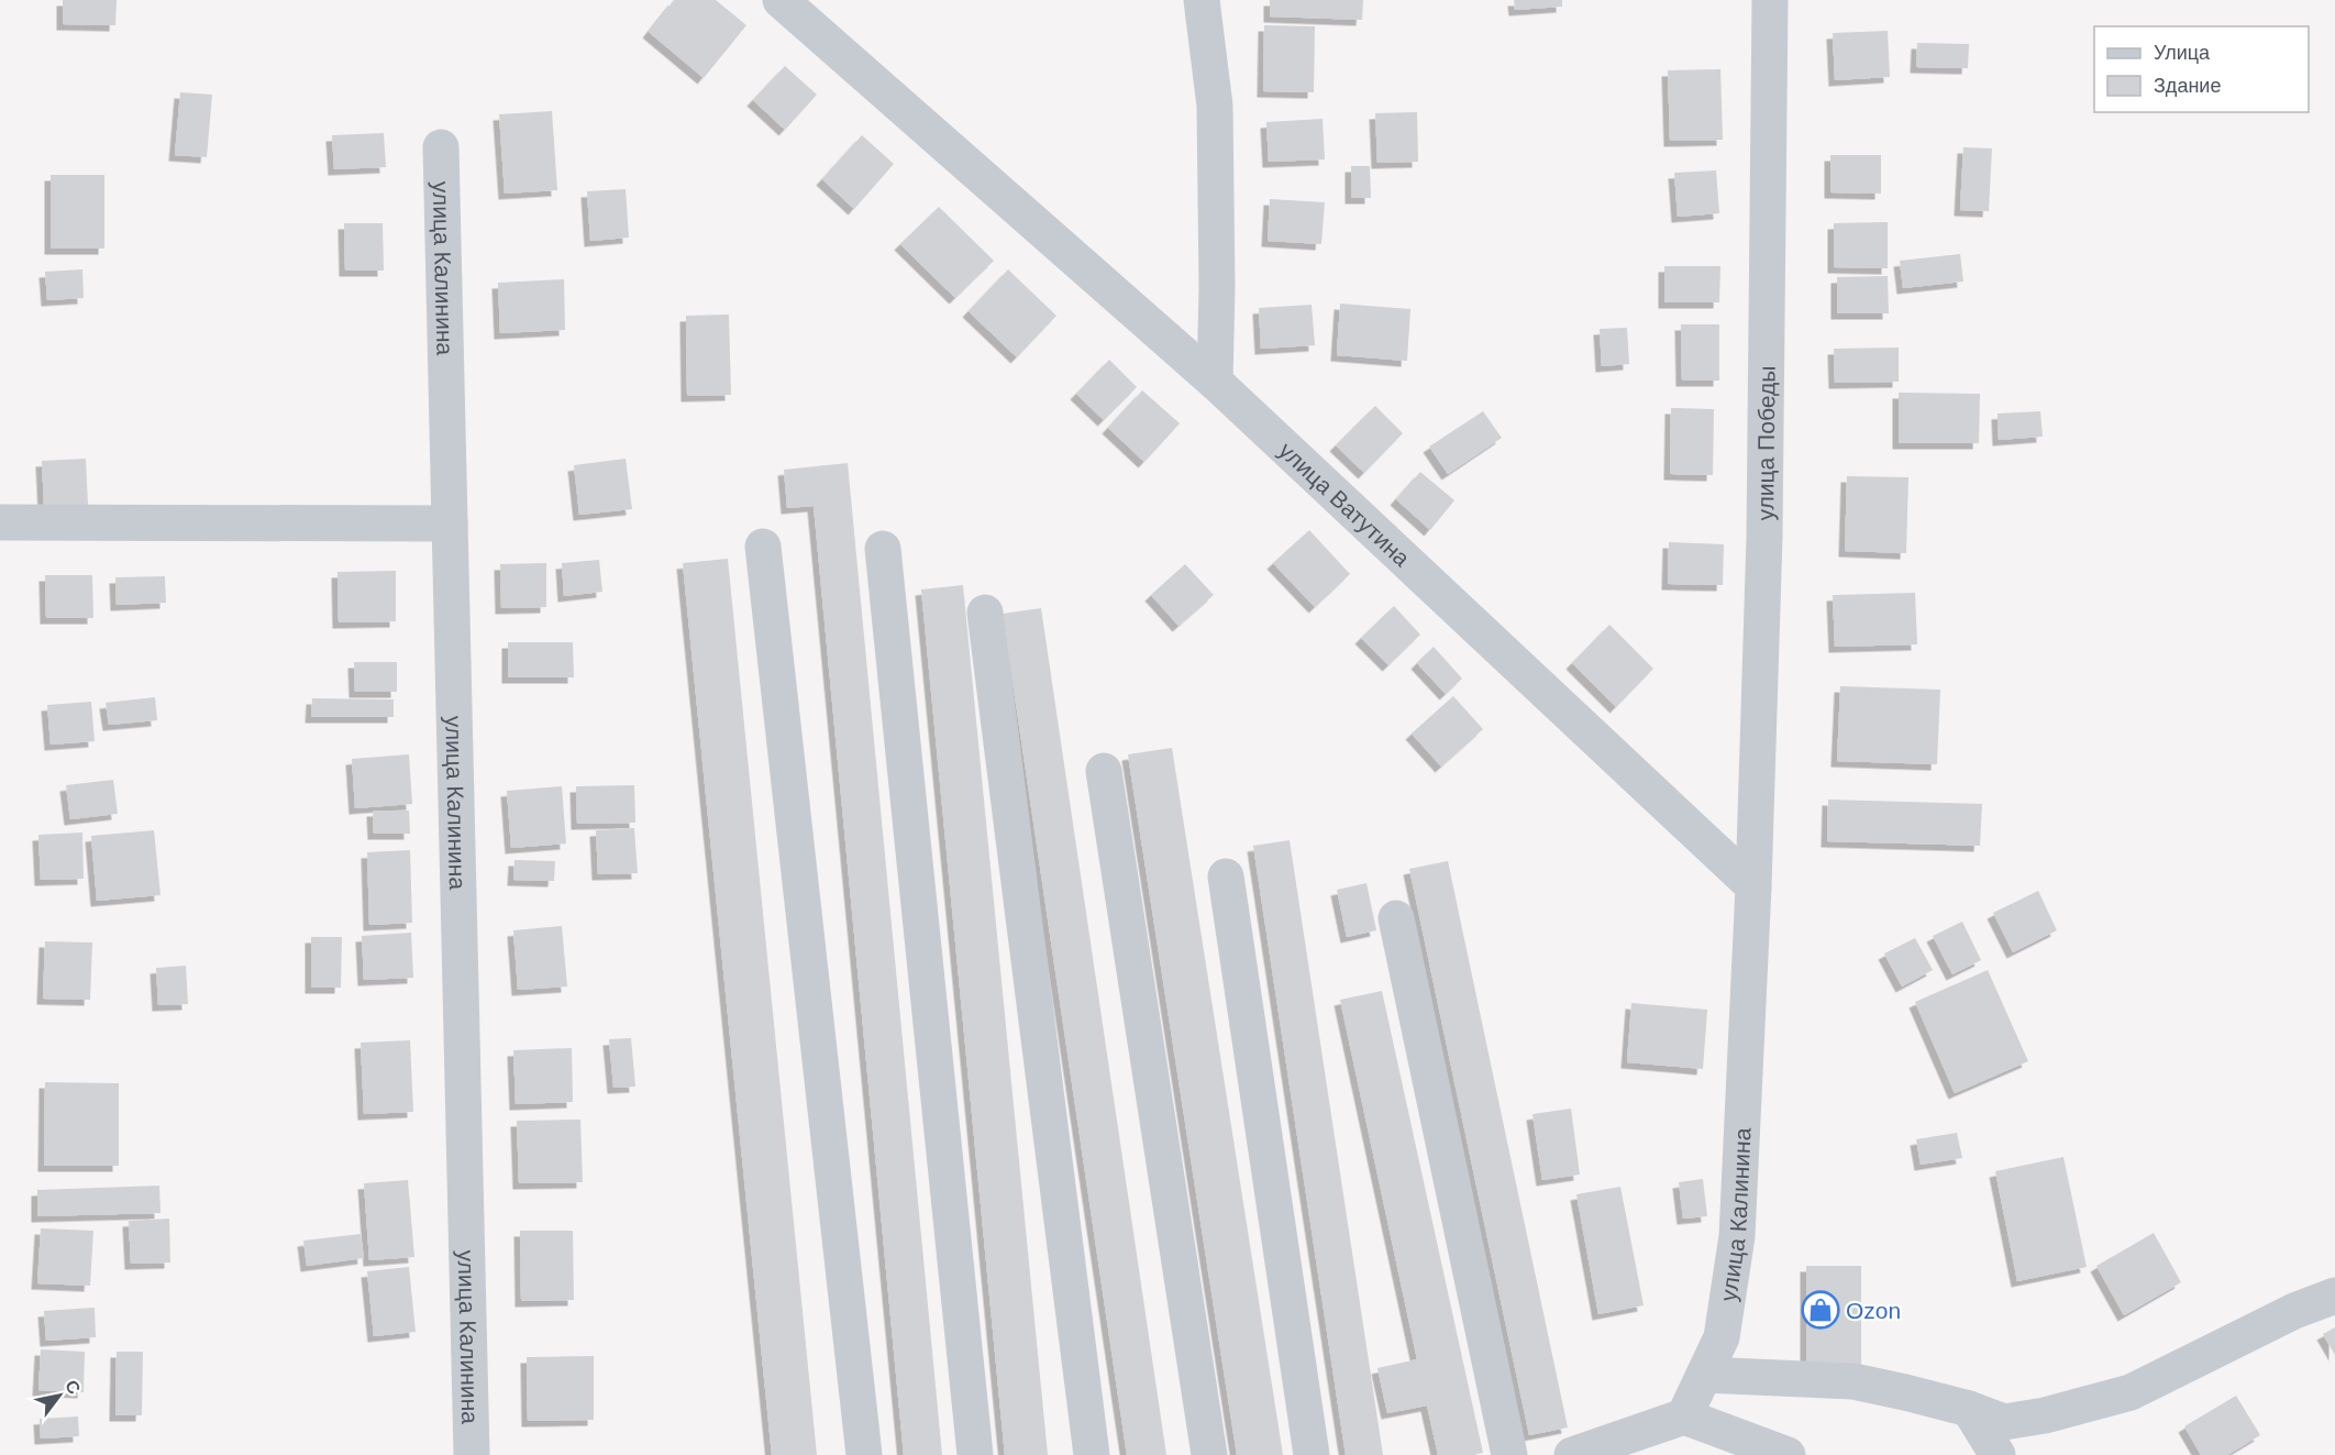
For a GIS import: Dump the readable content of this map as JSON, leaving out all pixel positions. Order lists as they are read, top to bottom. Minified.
{"streets":{"street":["улица Калинина","улица Победы","улица Ватутина"]},"crossings":[["улица Калинина","улица Победы"],["улица Калинина","улица Ватутина"],["улица Победы","улица Ватутина"]],"places":{"shop":["Ozon"]},"legend":["Улица","Здание"],"north":"top right"}
